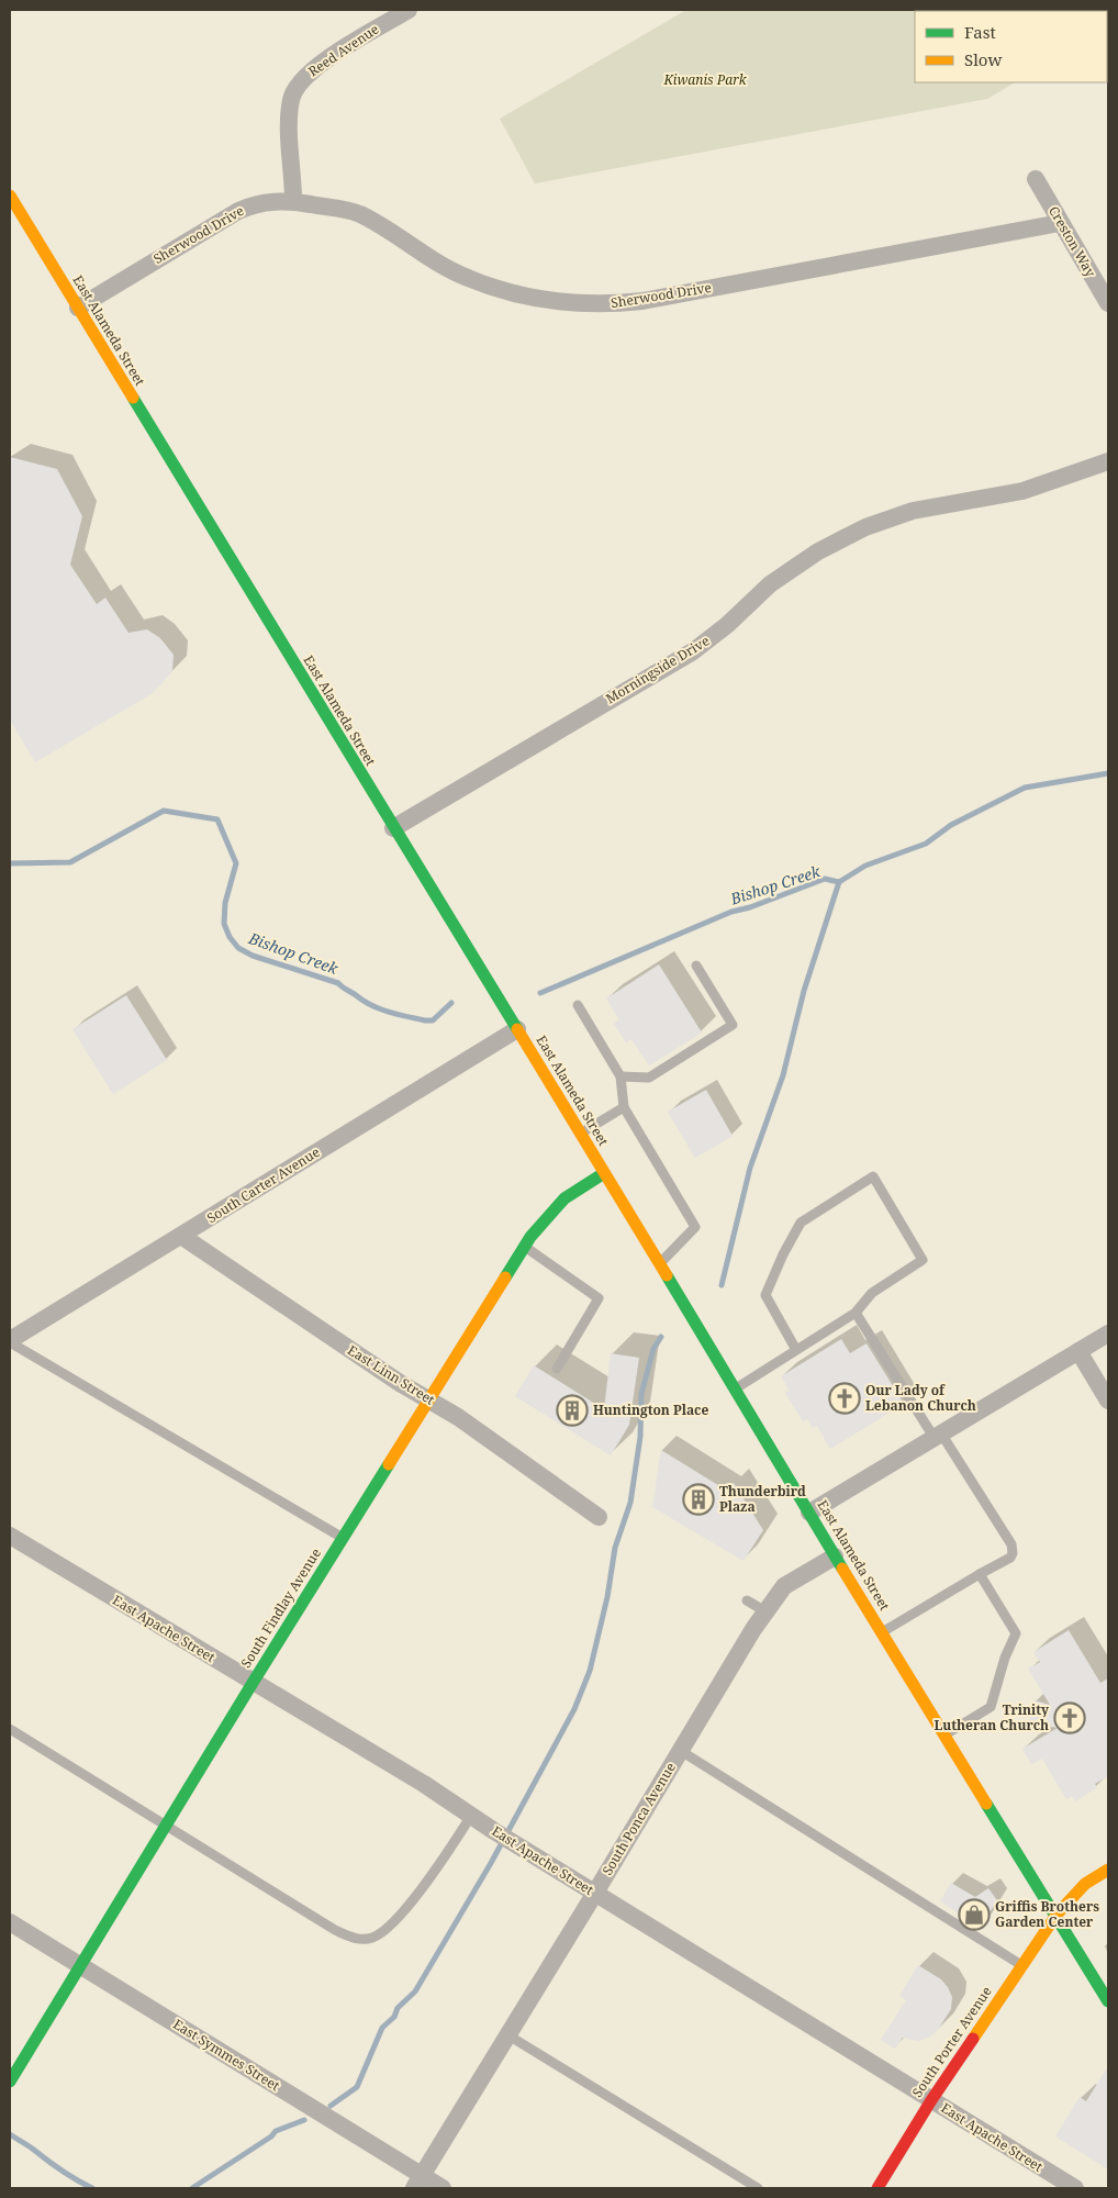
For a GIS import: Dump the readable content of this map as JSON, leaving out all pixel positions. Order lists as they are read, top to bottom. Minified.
{"streets":{"main road":["East Alameda Street","South Findlay Avenue","South Porter Avenue"],"street":["Reed Avenue","Sherwood Drive","Creston Way","Morningside Drive","South Carter Avenue","East Linn Street","East Apache Street","South Ponca Avenue","East Symmes Street"]},"crossings":[["Reed Avenue","Sherwood Drive"],["Sherwood Drive","Creston Way"],["Sherwood Drive","East Alameda Street"],["East Alameda Street","Morningside Drive"],["East Alameda Street","South Carter Avenue"],["East Alameda Street","South Findlay Avenue"],["East Alameda Street","South Ponca Avenue"],["East Alameda Street","South Porter Avenue"],["South Carter Avenue","East Linn Street"],["East Linn Street","South Findlay Avenue"],["South Findlay Avenue","East Apache Street"],["South Findlay Avenue","East Symmes Street"],["East Apache Street","South Ponca Avenue"],["East Apache Street","South Porter Avenue"],["South Ponca Avenue","East Symmes Street"]],"water":["Bishop Creek"],"parks":["Kiwanis Park"],"places":{"church":["Our Lady of Lebanon Church","Trinity Lutheran Church"],"building":["Huntington Place","Thunderbird Plaza"],"shop":["Griffis Brothers Garden Center"]},"legend":["Fast","Slow"]}
